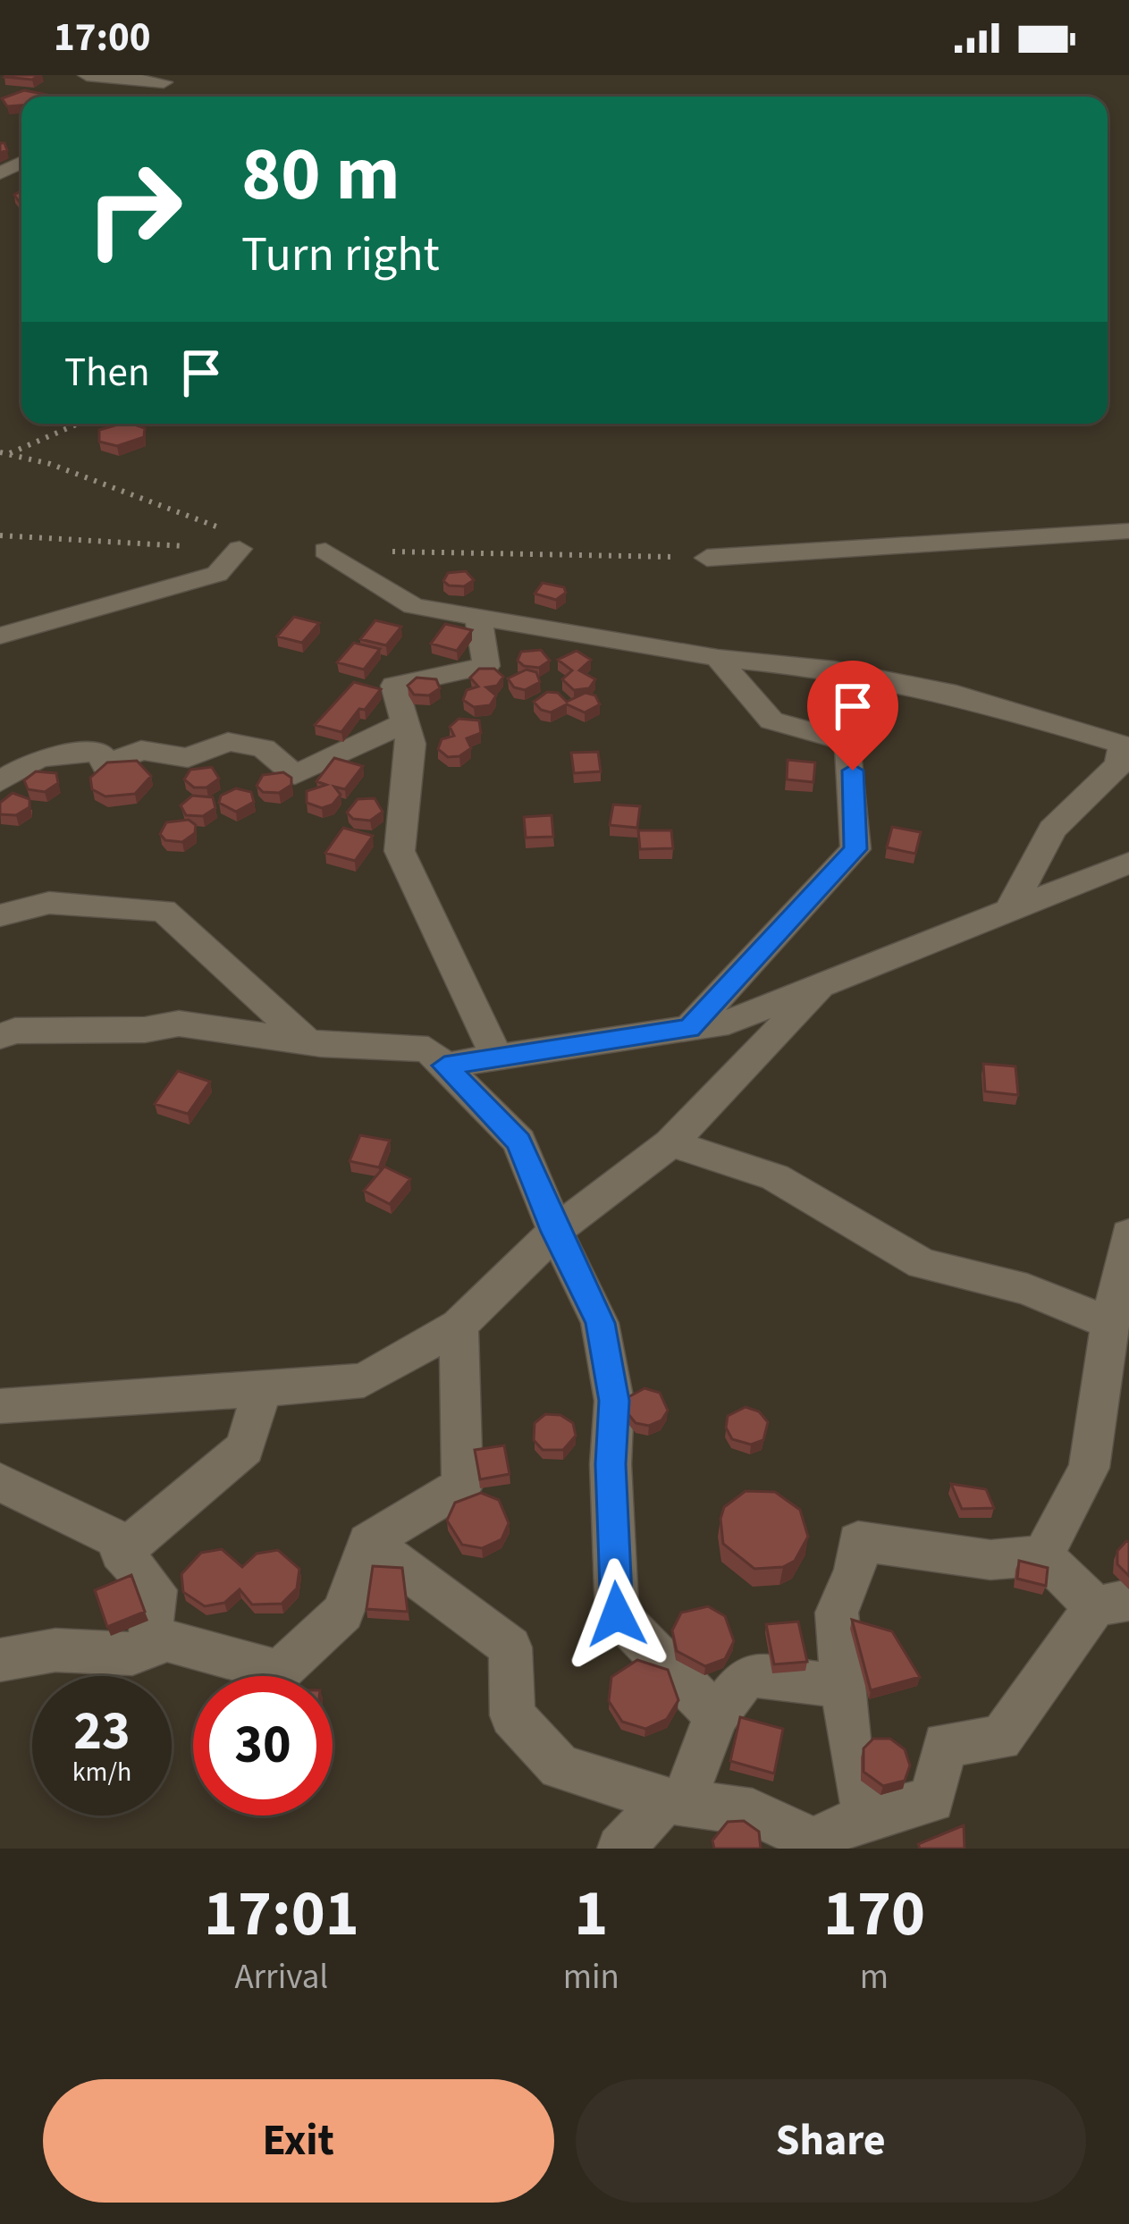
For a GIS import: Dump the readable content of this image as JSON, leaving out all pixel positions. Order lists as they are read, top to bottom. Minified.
{"page":{"status":"17:00","turn":["80 m","Turn right"],"then":"Then","speed":"23 km/h","limit":"30","eta":["17:01","Arrival","1","min","170","m"],"buttons":["Exit","Share"]}}
